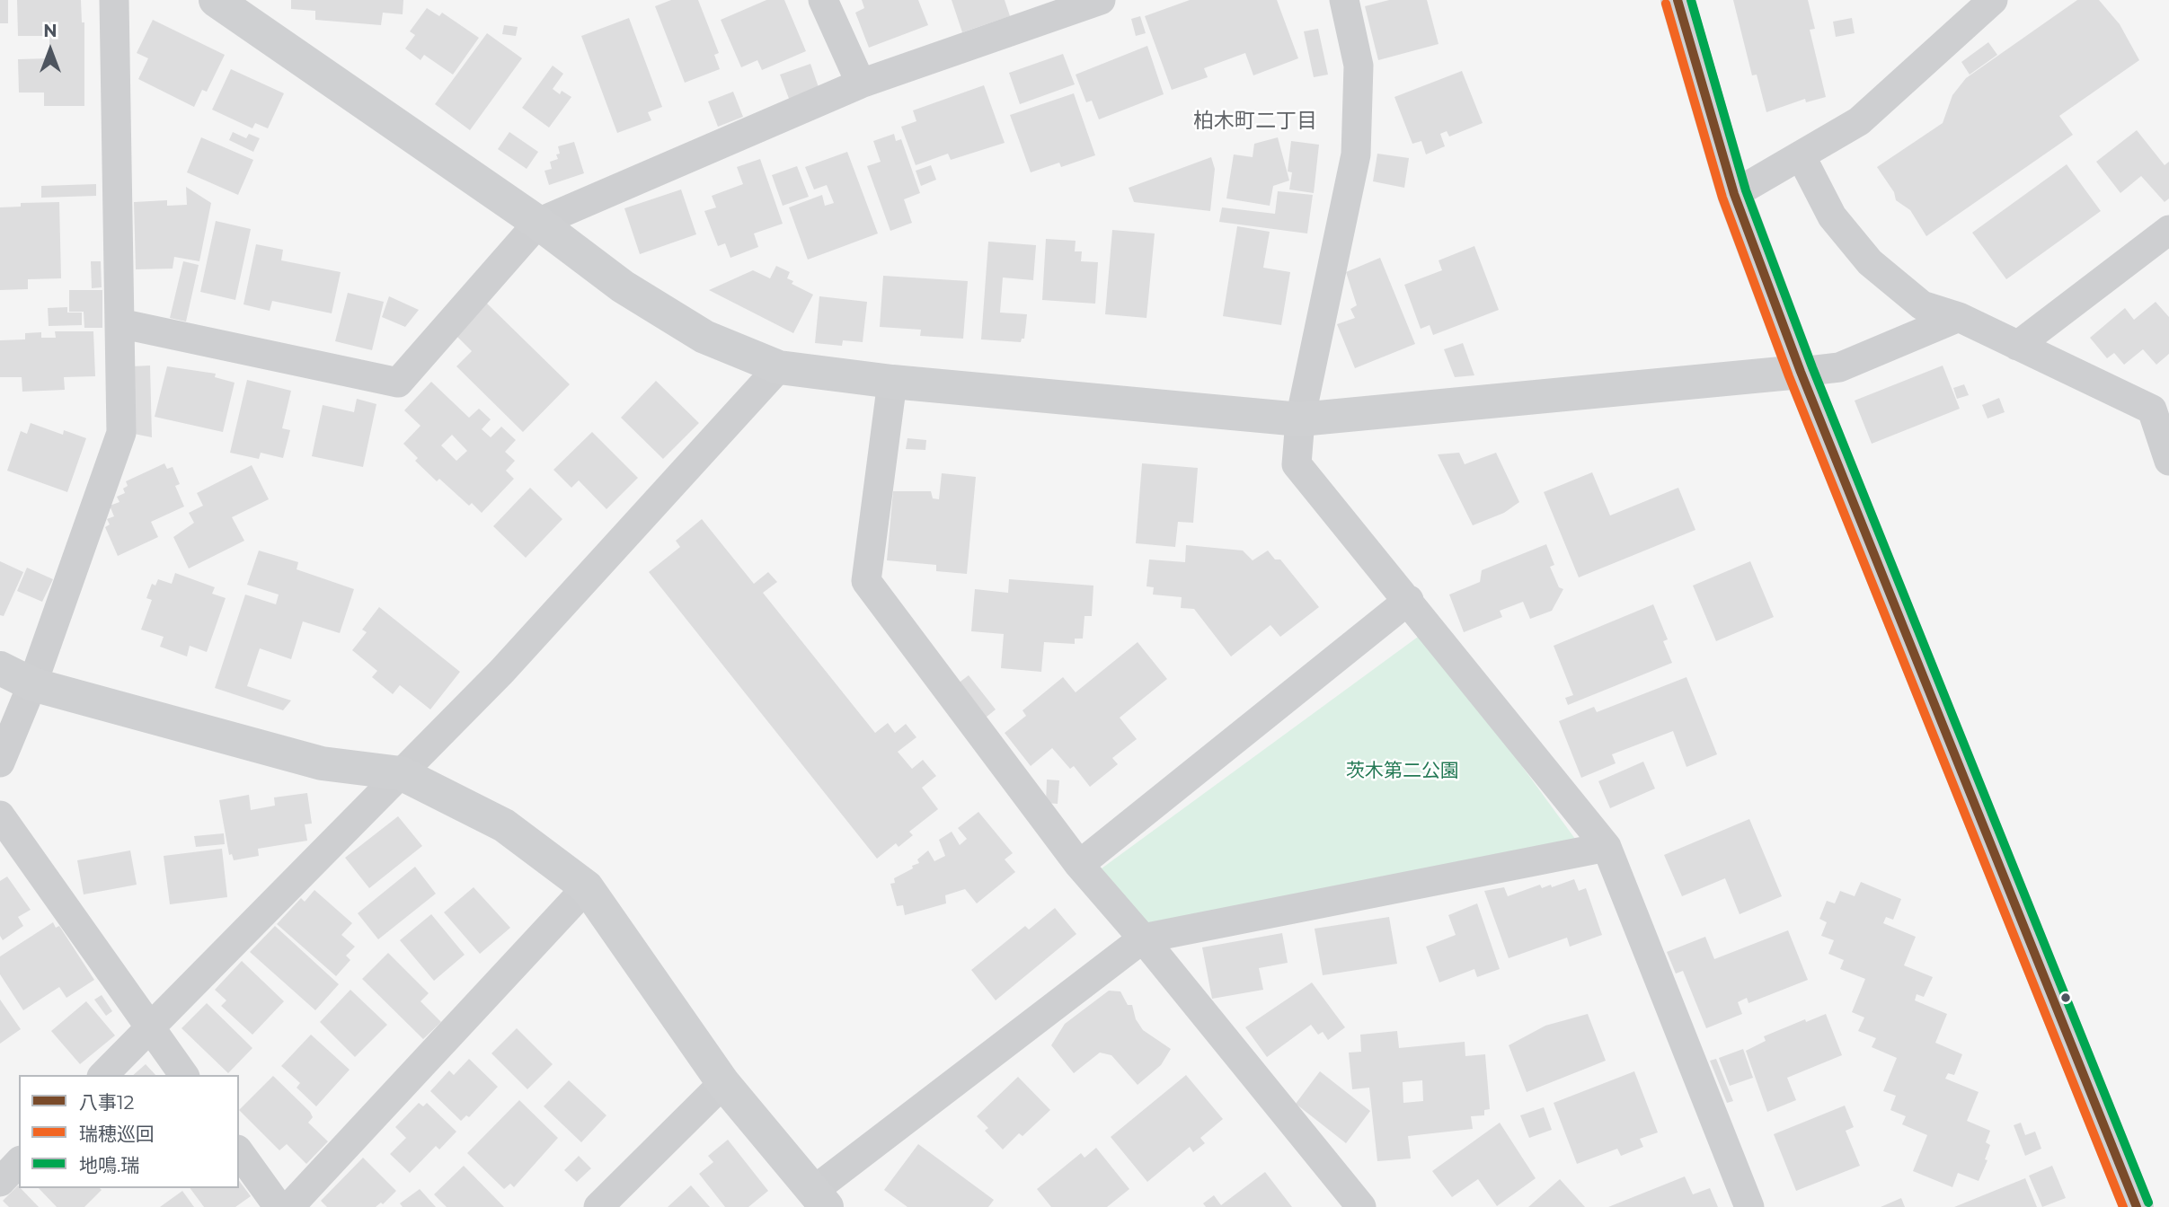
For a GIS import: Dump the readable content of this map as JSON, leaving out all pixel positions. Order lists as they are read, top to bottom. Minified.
{"districts":["柏木町二丁目"],"parks":["茨木第二公園"],"lines":["transit line 八事12","transit line 地鳴.瑞","transit line 瑞穂巡回"],"legend":["八事12","瑞穂巡回","地鳴.瑞"],"north":"top"}
